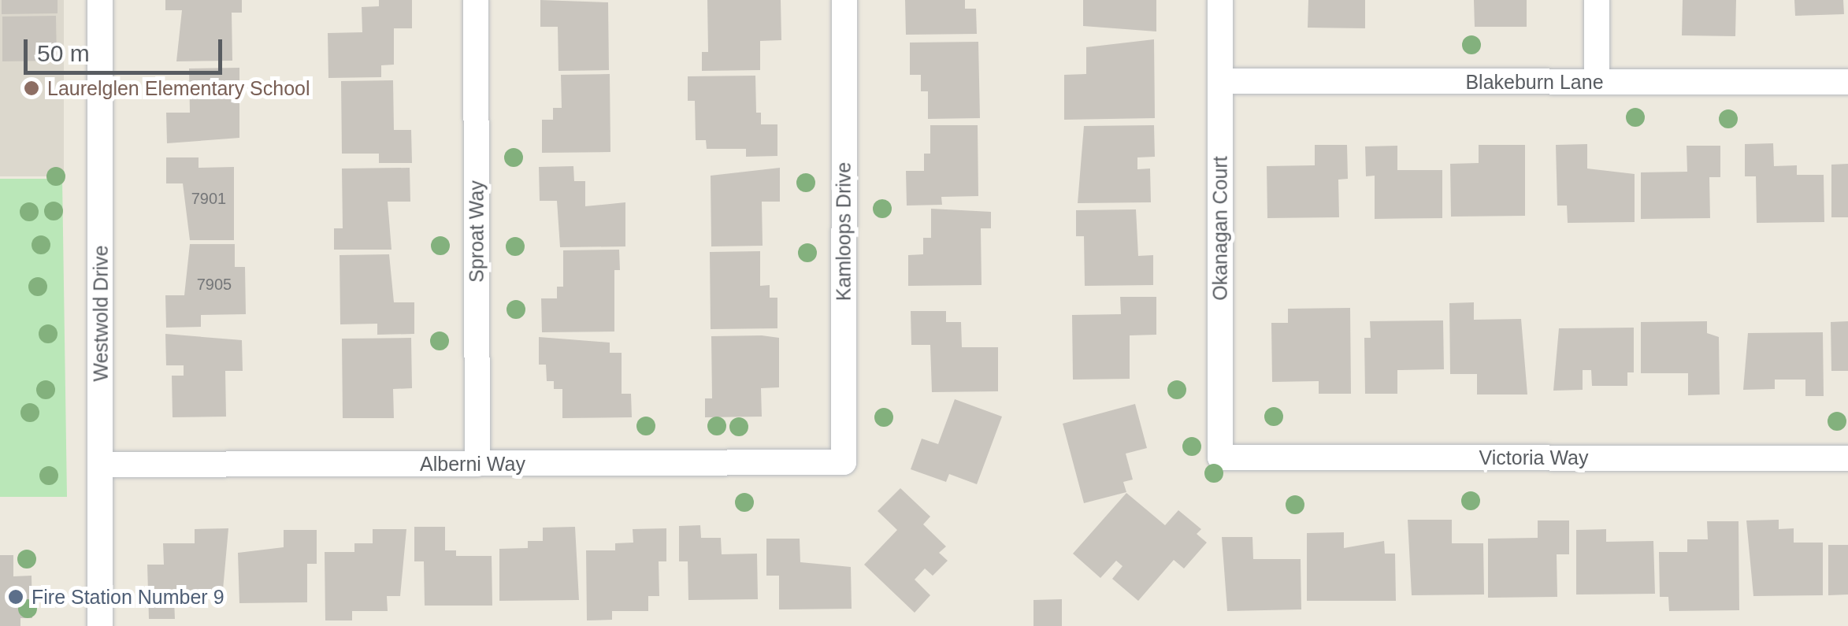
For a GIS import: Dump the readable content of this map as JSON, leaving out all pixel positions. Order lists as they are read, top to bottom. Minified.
{"streets":{"street":["Blakeburn Lane","Okanagan Court","Sproat Way","Kamloops Drive","Westwold Drive","Victoria Way","Alberni Way"]},"crossings":[["Blakeburn Lane","Okanagan Court"],["Okanagan Court","Victoria Way"],["Sproat Way","Alberni Way"],["Kamloops Drive","Alberni Way"],["Westwold Drive","Alberni Way"]],"places":["Laurelglen Elementary School","Fire Station Number 9"],"house_numbers":["7901","7905"],"scale_bar":"50 m"}
